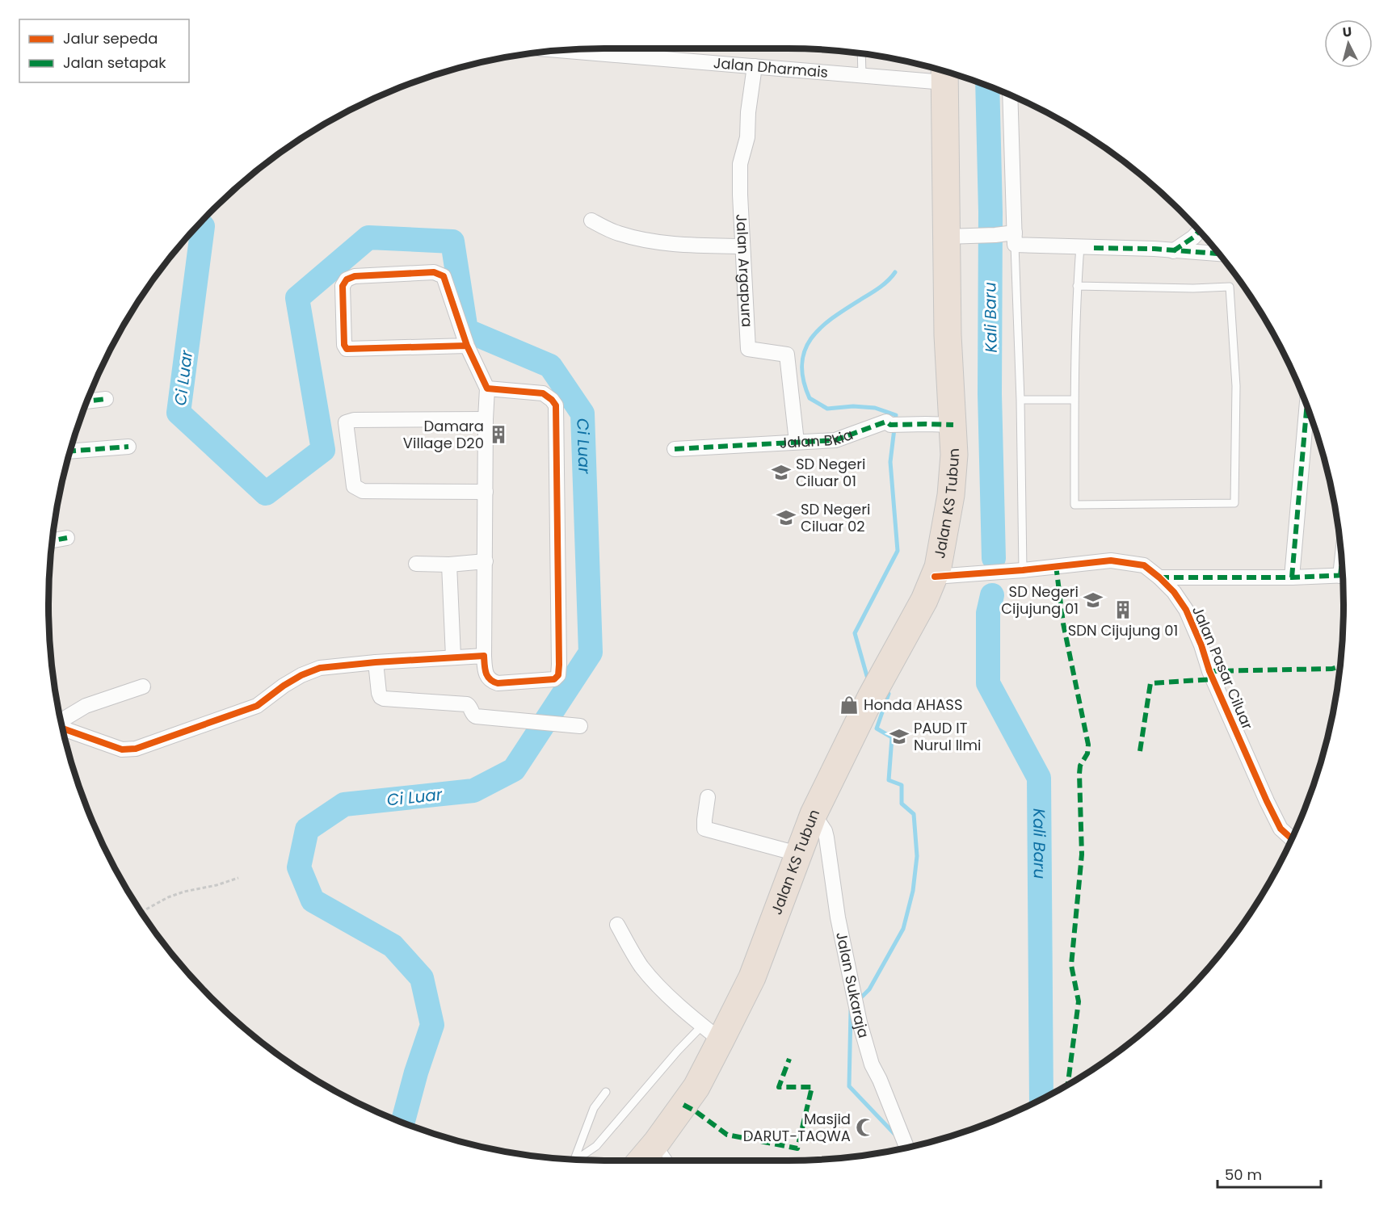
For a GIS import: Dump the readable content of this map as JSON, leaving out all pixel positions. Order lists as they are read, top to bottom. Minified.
{"streets":{"highway":["Jalan KS Tubun"],"street":["Jalan Dharmais","Jalan Argapura","Jalan Bkia","Jalan Pasar Ciluar","Jalan Sukaraja"]},"crossings":[["Jalan Dharmais","Jalan Argapura"],["Jalan Dharmais","Jalan KS Tubun"],["Jalan Argapura","Jalan Bkia"],["Jalan Bkia","Jalan KS Tubun"],["Jalan KS Tubun","Jalan Pasar Ciluar"],["Jalan KS Tubun","Jalan Sukaraja"]],"water":["Kali Baru","Ci Luar"],"places":{"building":["Damara Village D20","SDN Cijujung 01"],"school or university":["SD Negeri Ciluar 01","SD Negeri Ciluar 02","SD Negeri Cijujung 01","PAUD IT Nurul Ilmi"],"shop":["Honda AHASS"],"mosque":["Masjid DARUT-TAQWA"]},"legend":["Jalur sepeda","Jalan setapak"],"scale_bar":"50 m","north":"top"}
